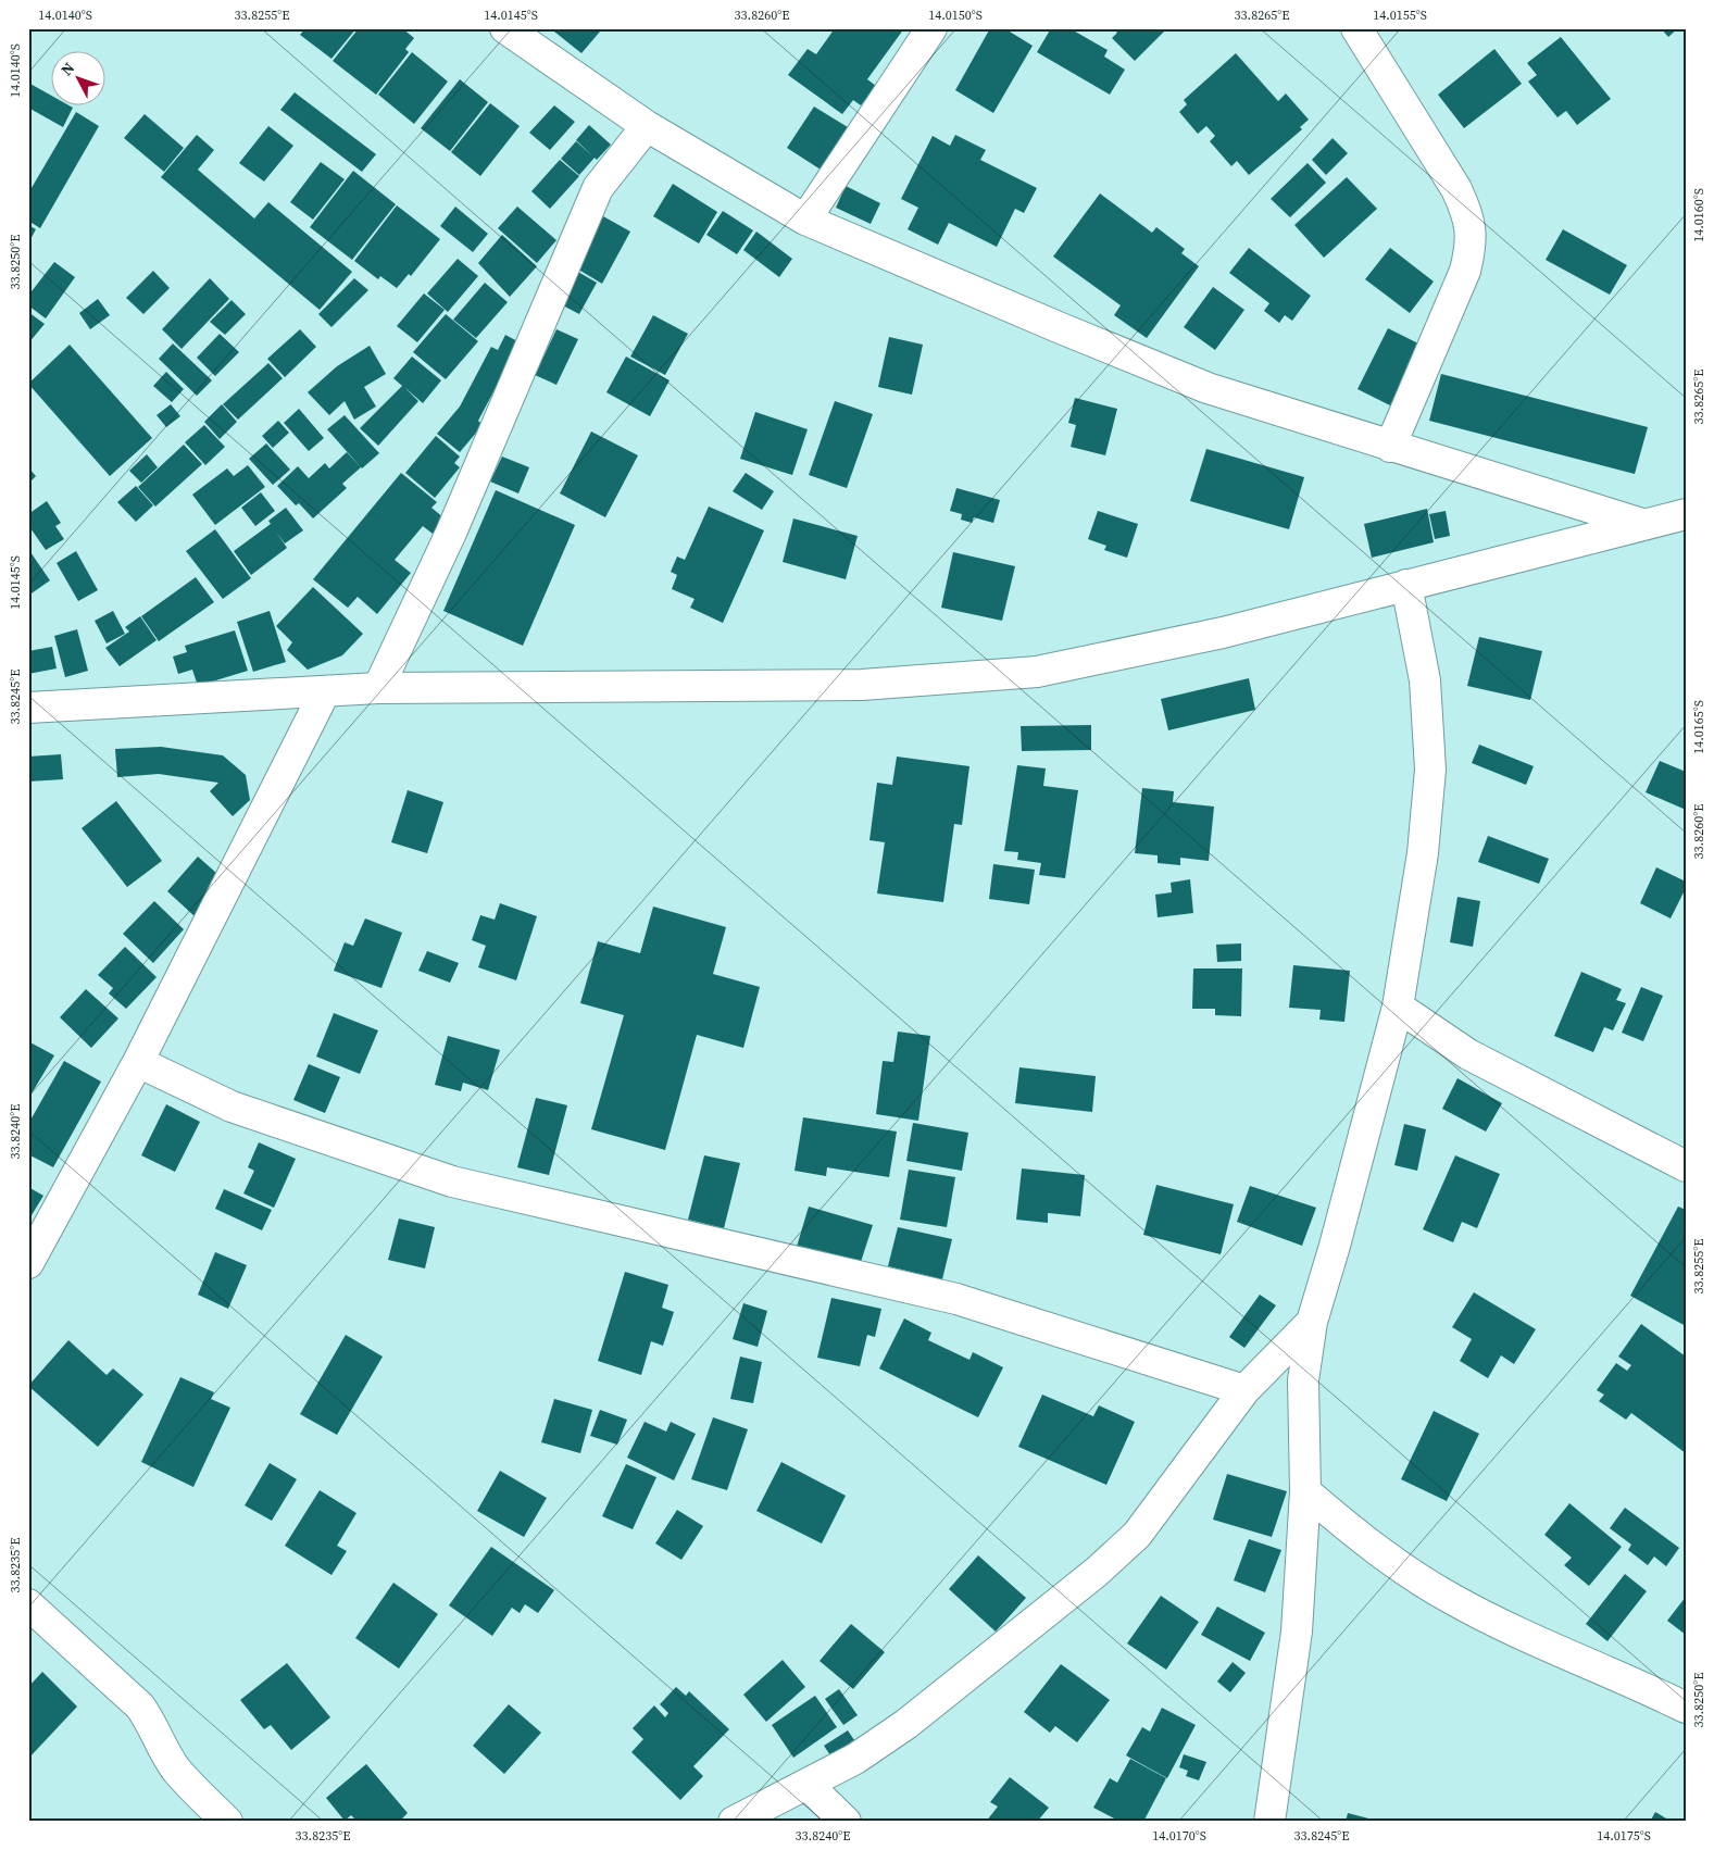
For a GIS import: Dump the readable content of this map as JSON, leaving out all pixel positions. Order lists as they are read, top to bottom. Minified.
{"north":"top left","coordinates":["14.0140°S","33.8255°E","14.0145°S","33.8260°E","14.0150°S","33.8265°E","14.0155°S","14.0160°S","33.8250°E","33.8245°E","14.0165°S","33.8240°E","33.8235°E","14.0170°S","14.0175°S"]}
